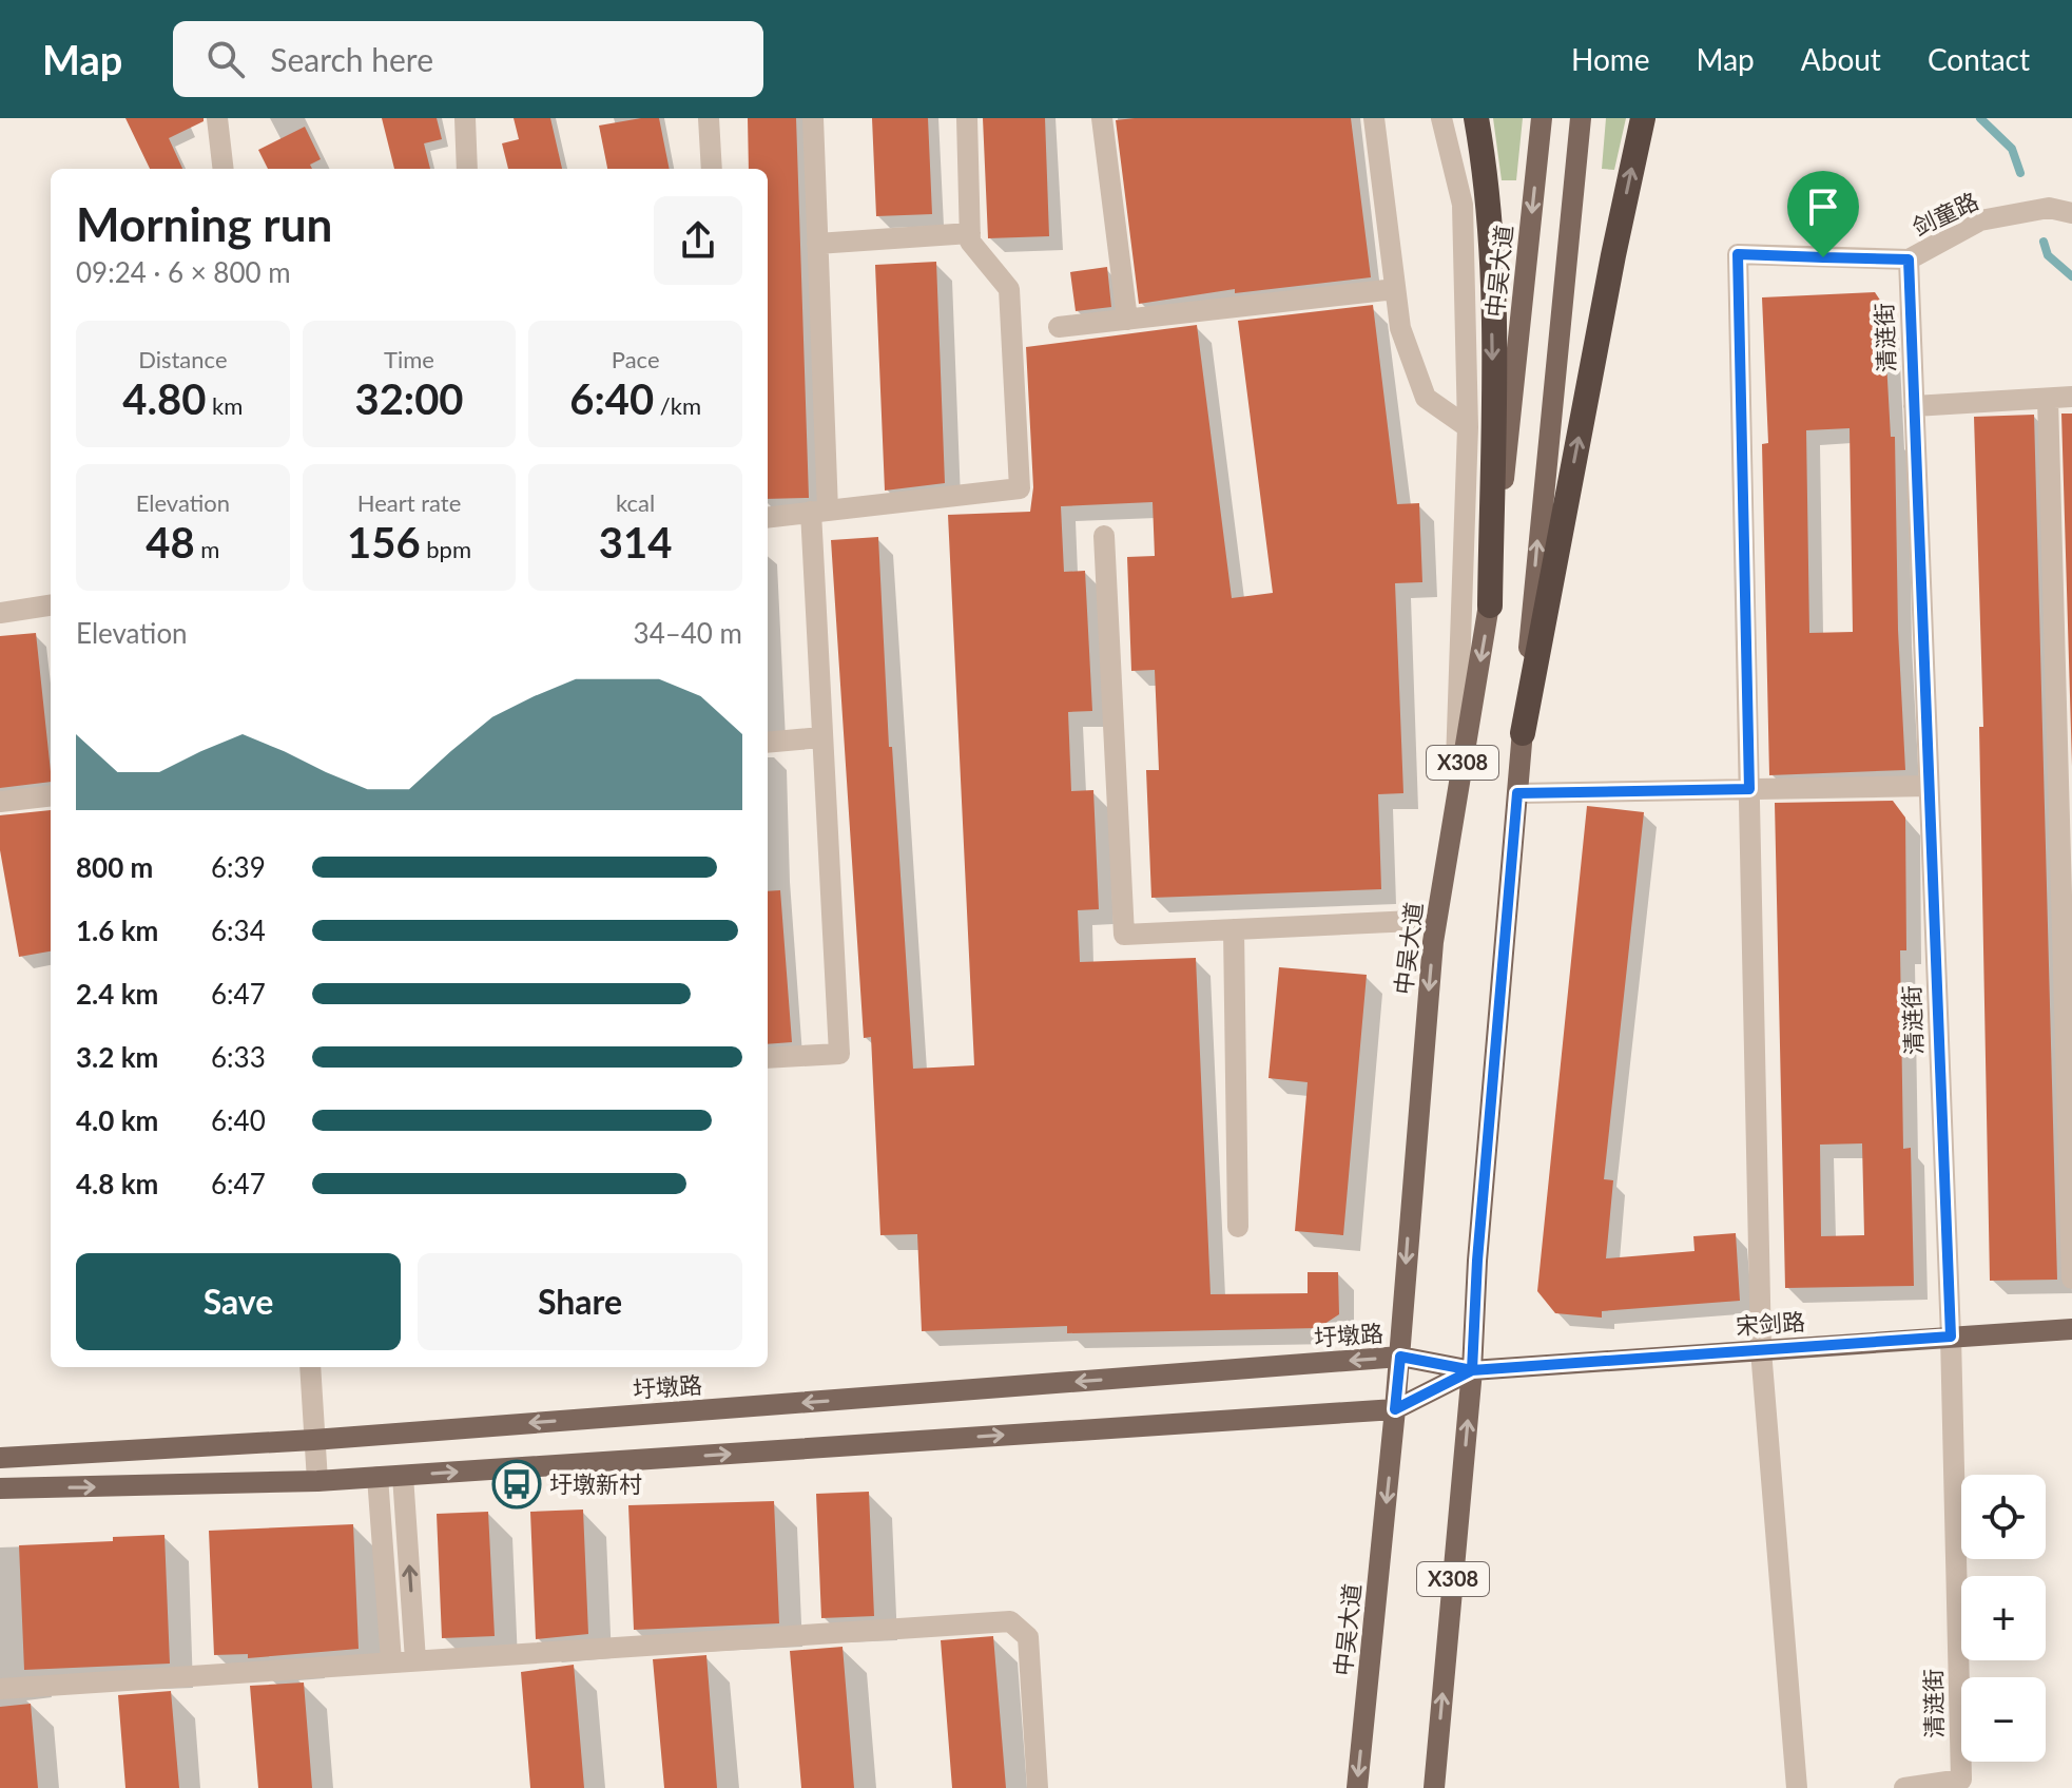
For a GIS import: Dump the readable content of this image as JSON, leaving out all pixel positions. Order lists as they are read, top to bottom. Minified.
{"streets":{"main road":["中吴大道","X308","宋剑路","圩墩路"],"street":["剑童路","清涟街"]},"crossings":[["剑童路","清涟街"],["中吴大道","圩墩路"],["清涟街","宋剑路"],["X308","宋剑路"],["X308","圩墩路"],["宋剑路","圩墩路"]],"places":{"bus stop":["圩墩新村"]},"page":{"header":"Map","search":"Search here","nav":["Home","Map","About","Contact"],"heading":["Morning run","09:24 · 6 × 800 m"],"stats":[["Distance","4.80 km"],["Time","32:00"],["Pace","6:40 /km"],["Elevation","48 m"],["Heart rate","156 bpm"],["kcal","314"]],"chart":["Elevation","34–40 m"],"list":[{"name":"800 m","note":"6:39"},{"name":"1.6 km","note":"6:34"},{"name":"2.4 km","note":"6:47"},{"name":"3.2 km","note":"6:33"},{"name":"4.0 km","note":"6:40"},{"name":"4.8 km","note":"6:47"}],"buttons":["Save","Share"],"map_buttons":["+","−"]}}
